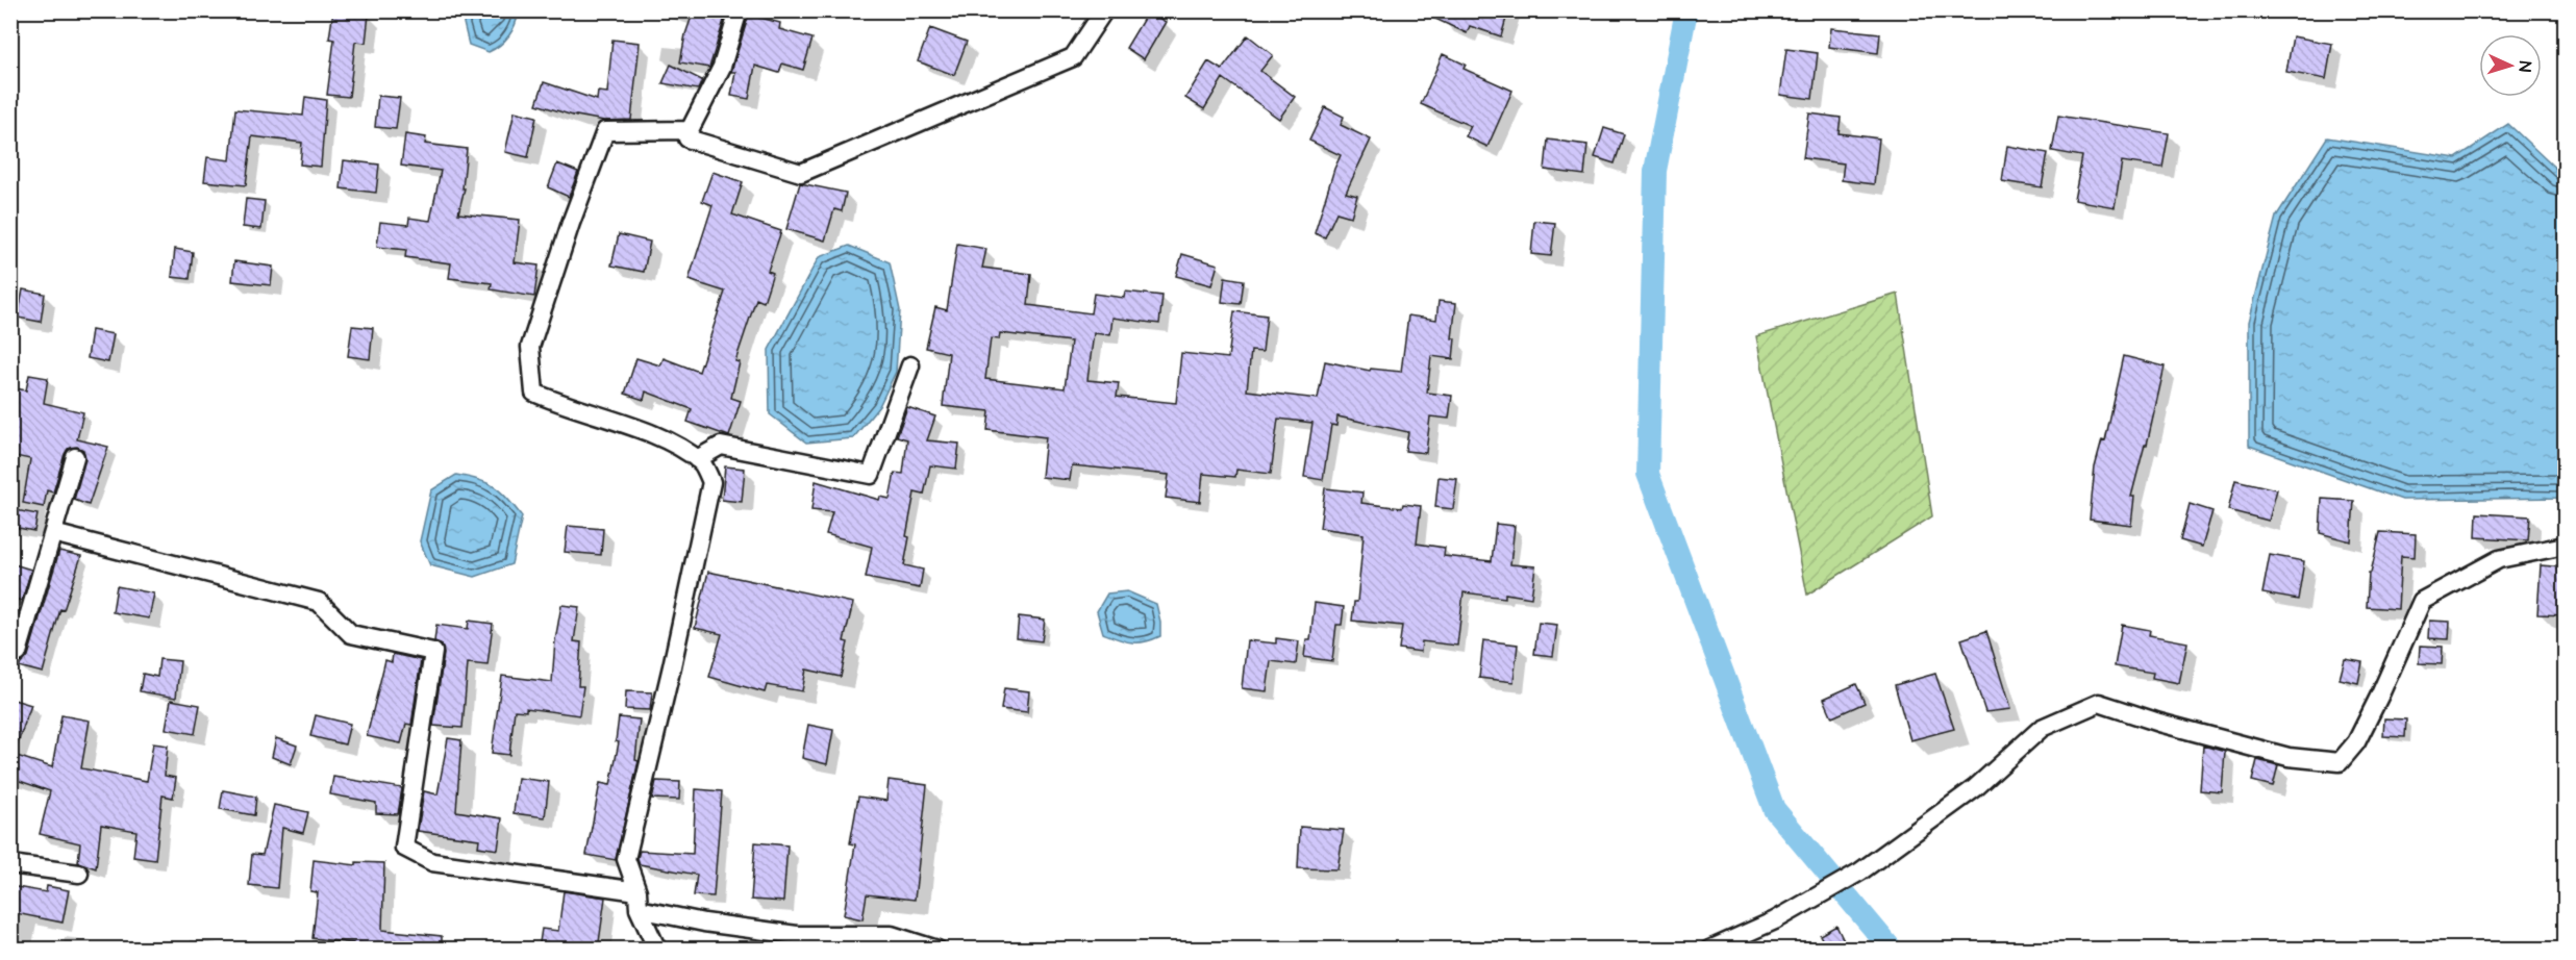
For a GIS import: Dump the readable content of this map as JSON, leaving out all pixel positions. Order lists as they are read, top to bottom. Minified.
{"north":"right"}
